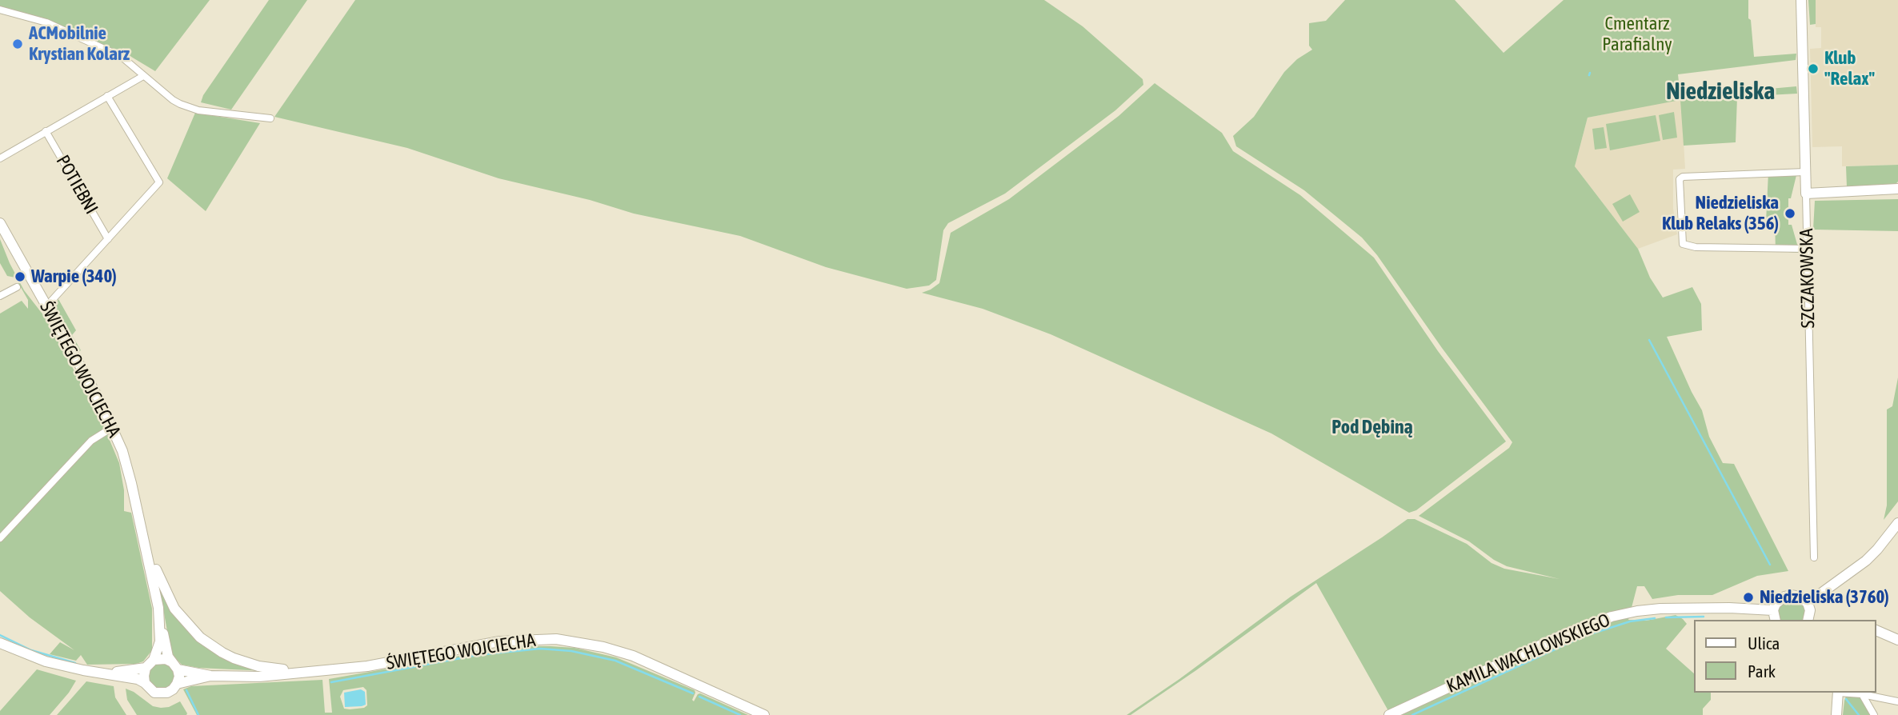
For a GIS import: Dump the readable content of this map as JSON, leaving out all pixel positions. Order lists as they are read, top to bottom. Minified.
{"streets":{"street":["POTIEBNI","SZCZAKOWSKA","ŚWIĘTEGO WOJCIECHA","KAMILA WACHLOWSKIEGO"]},"districts":["Niedzieliska","Pod Dębiną"],"parks":["Cmentarz Parafialny"],"places":["ACMobilnie Krystian Kolarz","Klub \"Relax\"","Niedzieliska Klub Relaks (356)","Warpie (340)","Niedzieliska (3760)"],"legend":["Ulica","Park"]}
